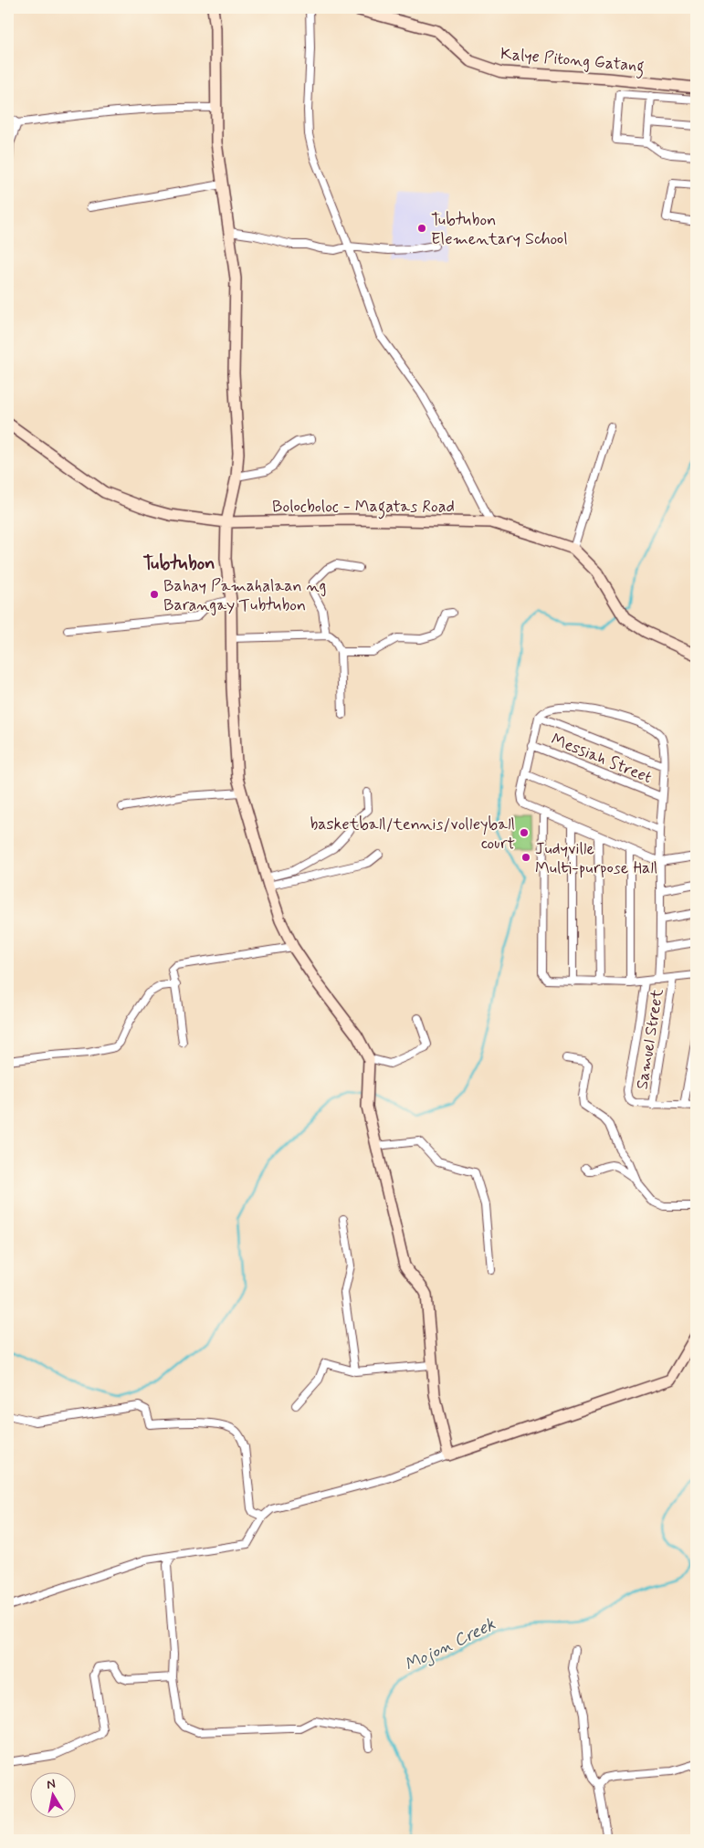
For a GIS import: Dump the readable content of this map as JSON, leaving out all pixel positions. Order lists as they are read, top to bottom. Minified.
{"streets":{"street":["Kalye Pitong Gatang","Bolocboloc - Magatas Road","Messiah Street","Samuel Street"]},"districts":["Tubtubon"],"water":["Mojon Creek"],"places":["Tubtubon Elementary School","Bahay Pamahalaan ng Barangay Tubtubon","basketball/tennis/volleyball court","Judyville Multi-purpose Hall"],"north":"top"}
